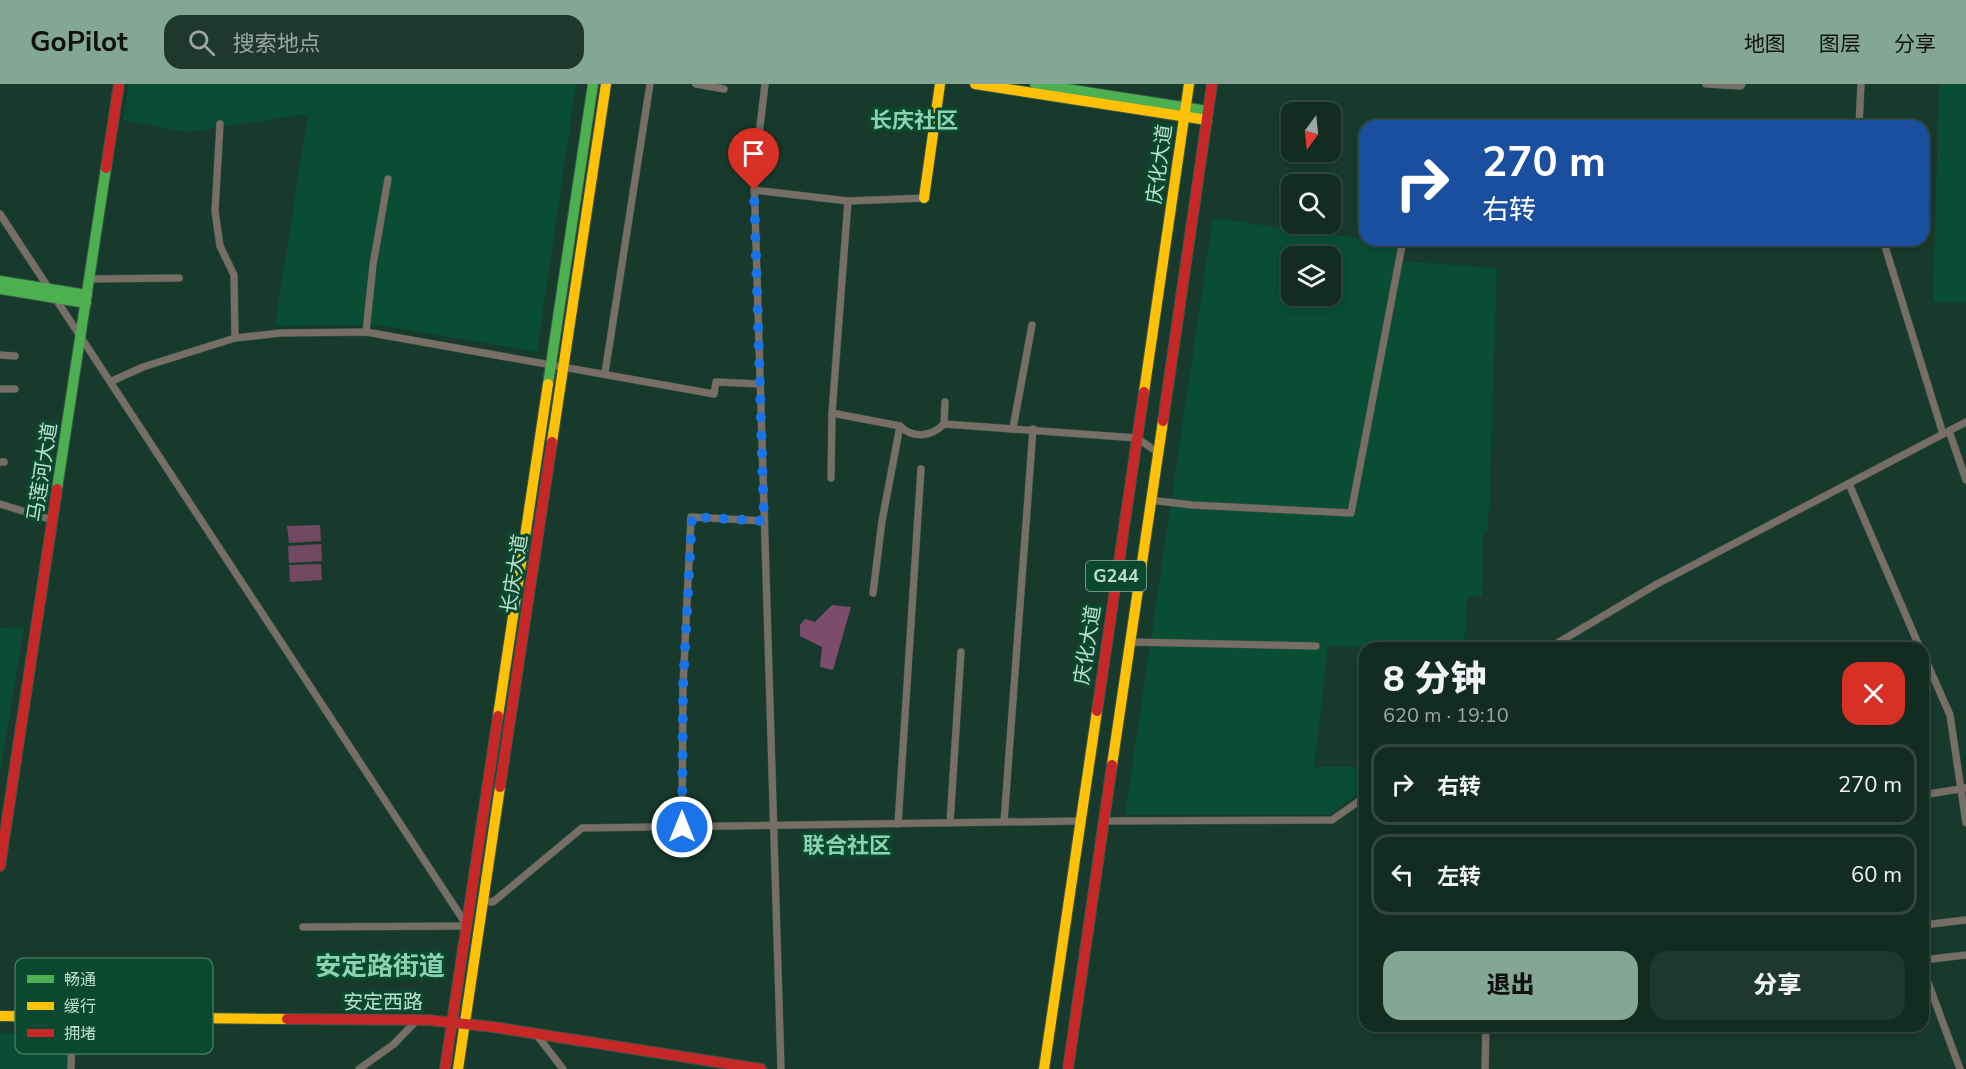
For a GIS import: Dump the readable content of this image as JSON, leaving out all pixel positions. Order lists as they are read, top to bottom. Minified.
{"streets":{"main road":["庆化大道","马莲河大道","长庆大道","G244","安定西路"]},"crossings":[["长庆大道","安定西路"]],"districts":["长庆社区","联合社区","安定路街道"],"legend":["畅通","缓行","拥堵"],"north":"bottom","page":{"header":"GoPilot","search":"搜索地点","nav":["地图","图层","分享"],"turn":["270 m","右转"],"heading":["8 分钟","620 m · 19:10"],"list":[{"name":"右转","value":"270 m"},{"name":"左转","value":"60 m"}],"buttons":["退出","分享"]}}
